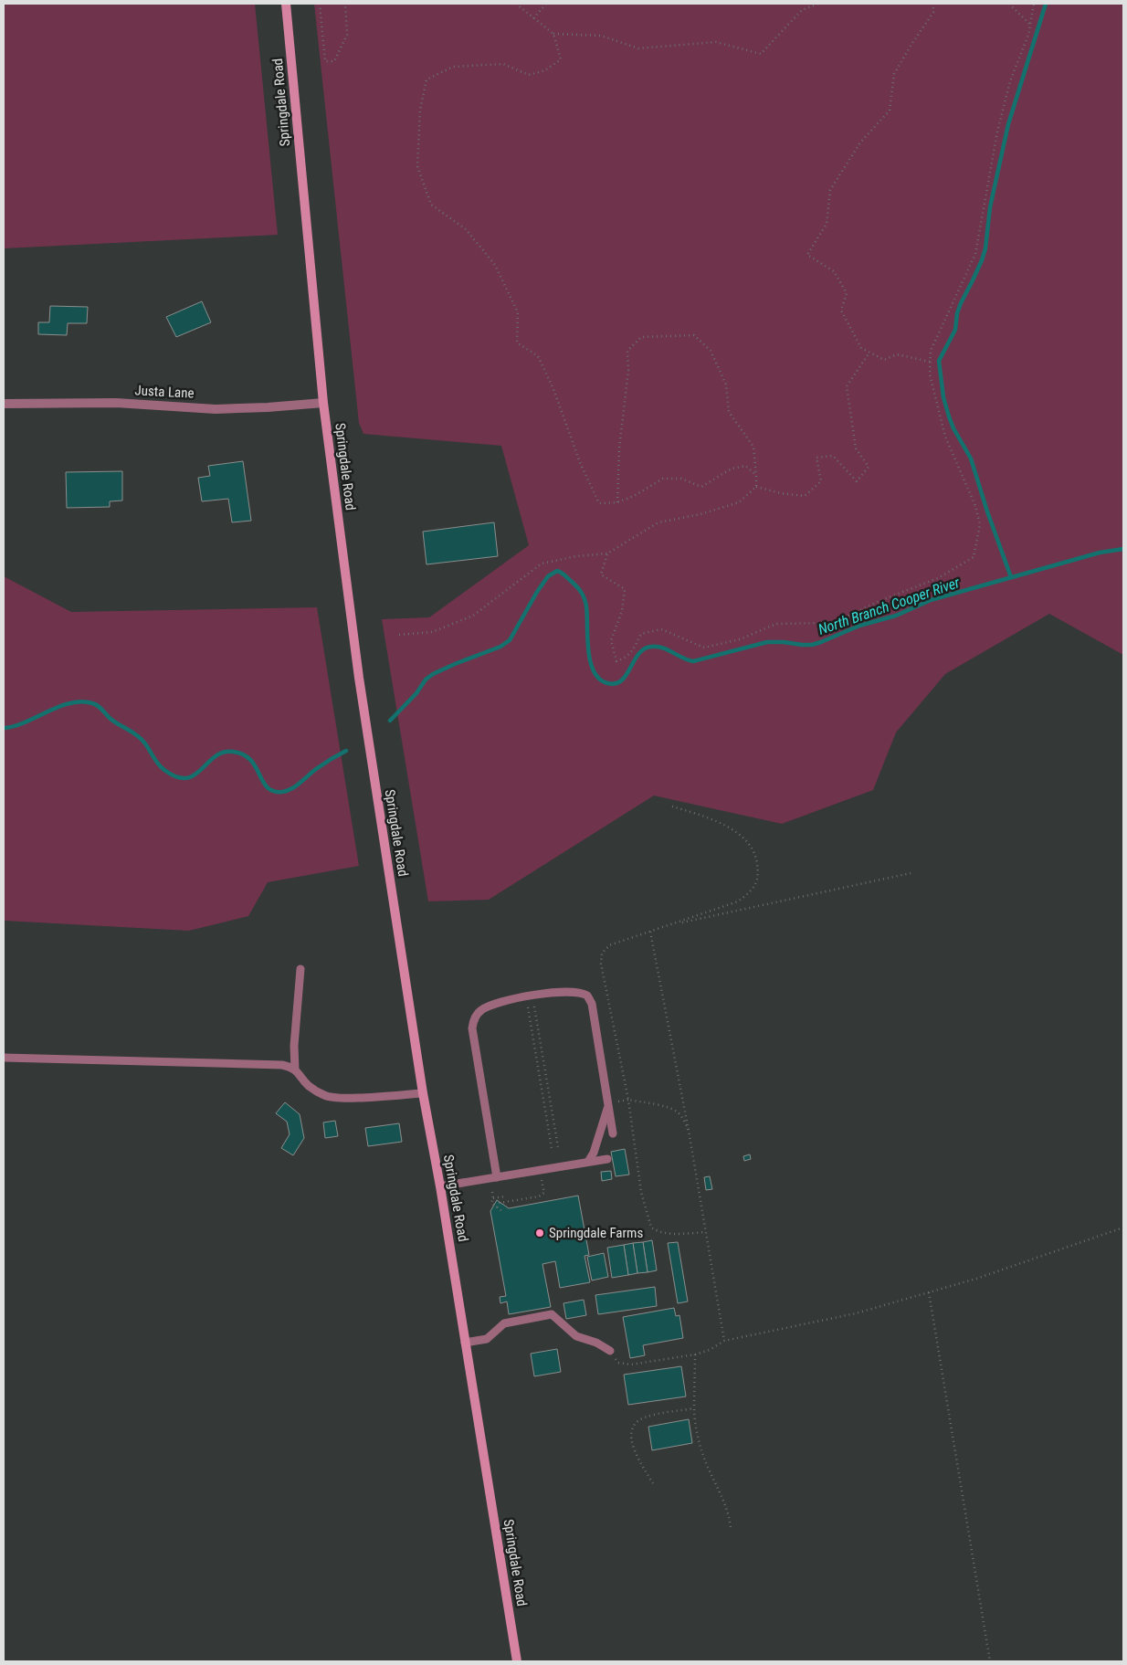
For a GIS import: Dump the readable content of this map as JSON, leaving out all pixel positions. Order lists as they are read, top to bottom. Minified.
{"streets":{"main road":["Springdale Road"],"street":["Justa Lane"]},"crossings":[["Springdale Road","Justa Lane"]],"water":["North Branch Cooper River"],"places":["Springdale Farms"]}
